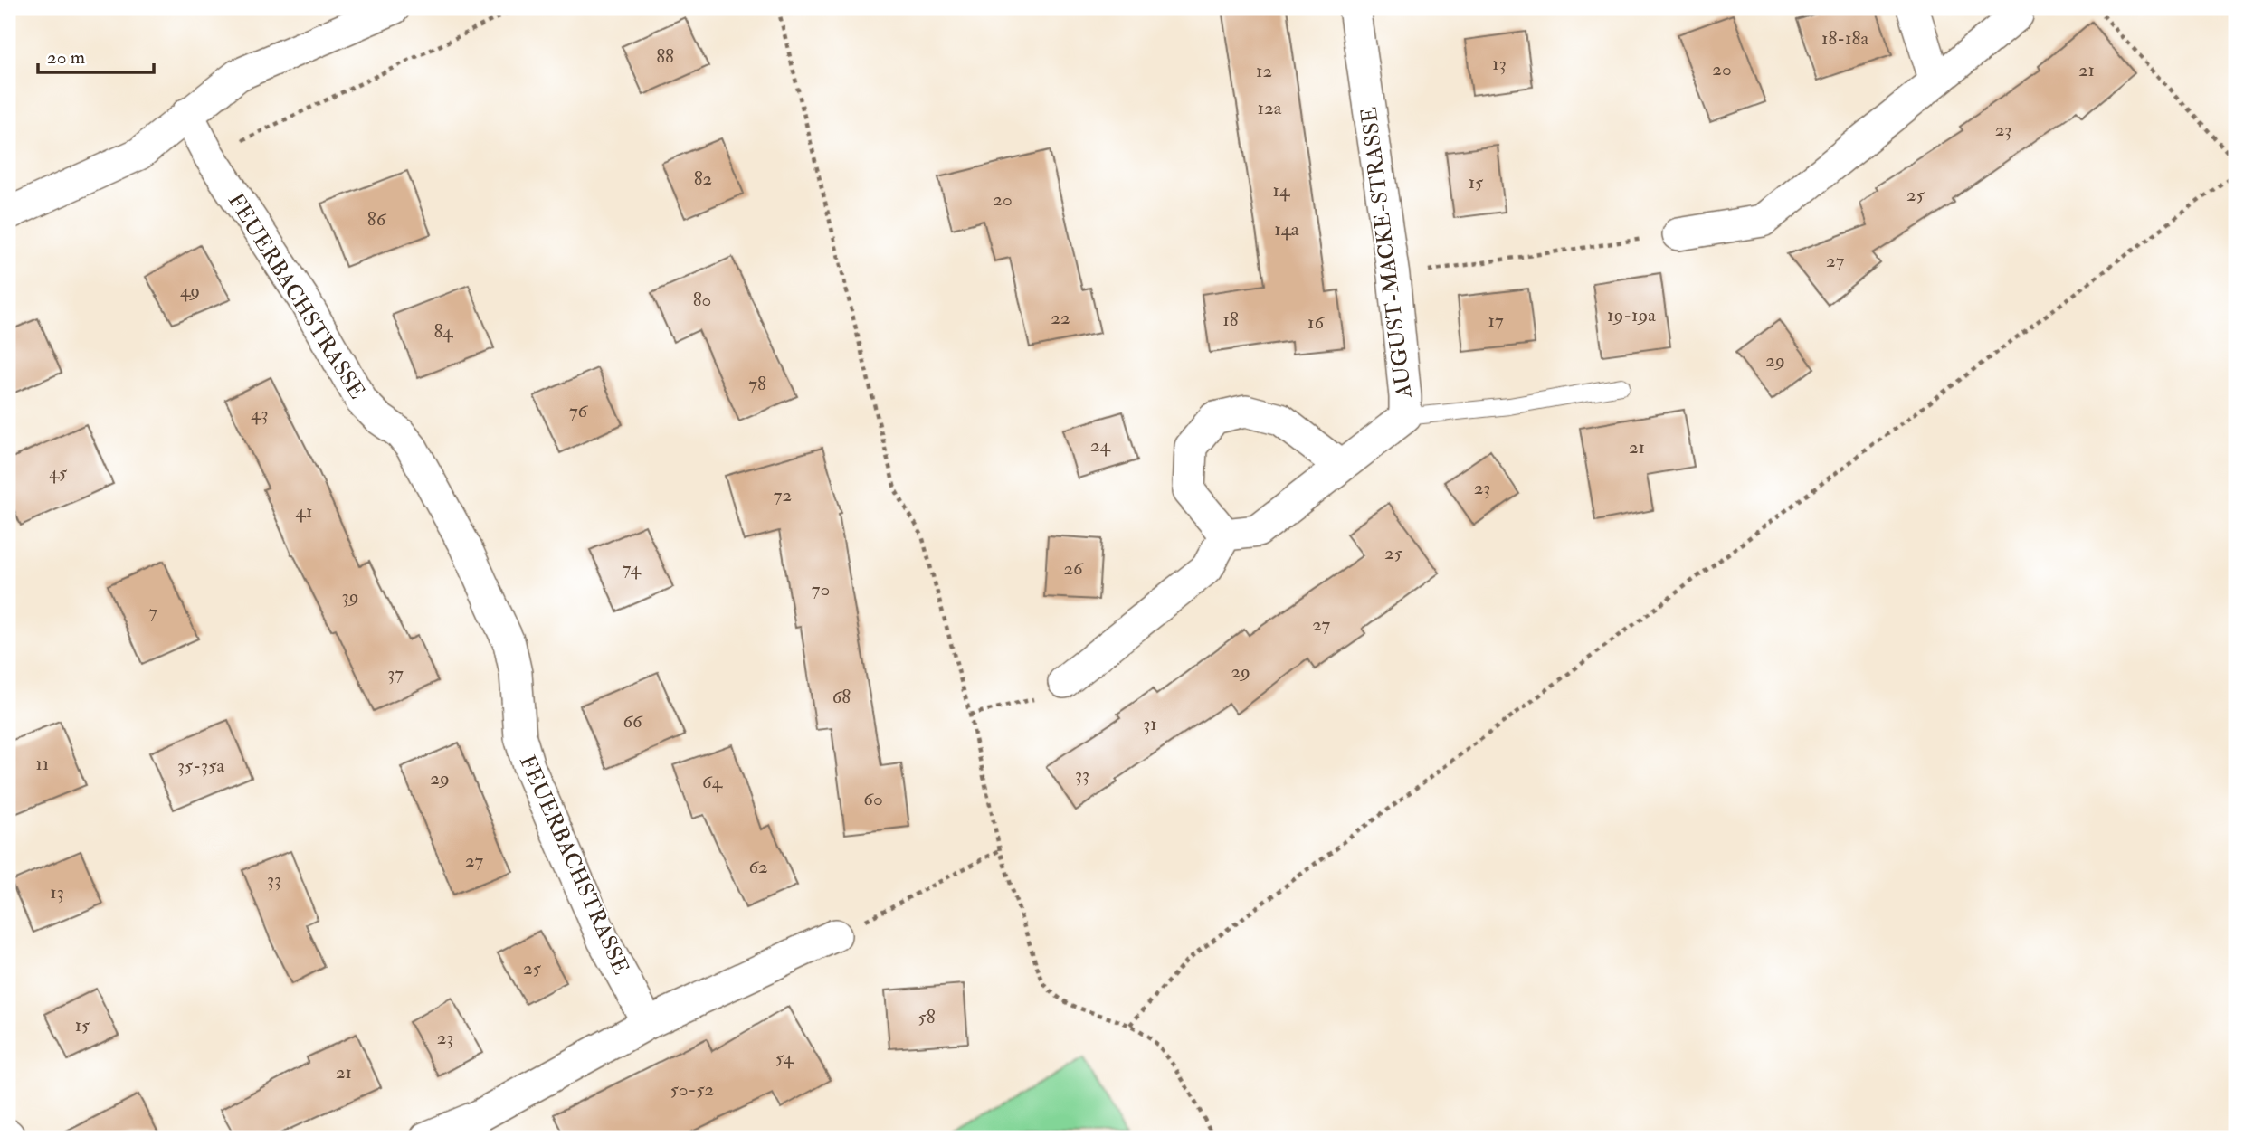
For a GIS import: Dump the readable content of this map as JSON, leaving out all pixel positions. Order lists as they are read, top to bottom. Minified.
{"streets":{"street":["AUGUST-MACKE-STRASSE","FEUERBACHSTRASSE"]},"house_numbers":["18-18a","88","13","20","21","12","12a","23","82","15","14","25","20","86","14a","27","49","80","19-19a","22","18","17","16","84","29","78","76","43","24","21","45","23","72","41","25","74","26","70","39","7","27","29","37","68","66","31","11","35-35a","33","29","64","60","27","62","33","13","25","58","15","23","54","21","50-52"],"scale_bar":"20 m"}
